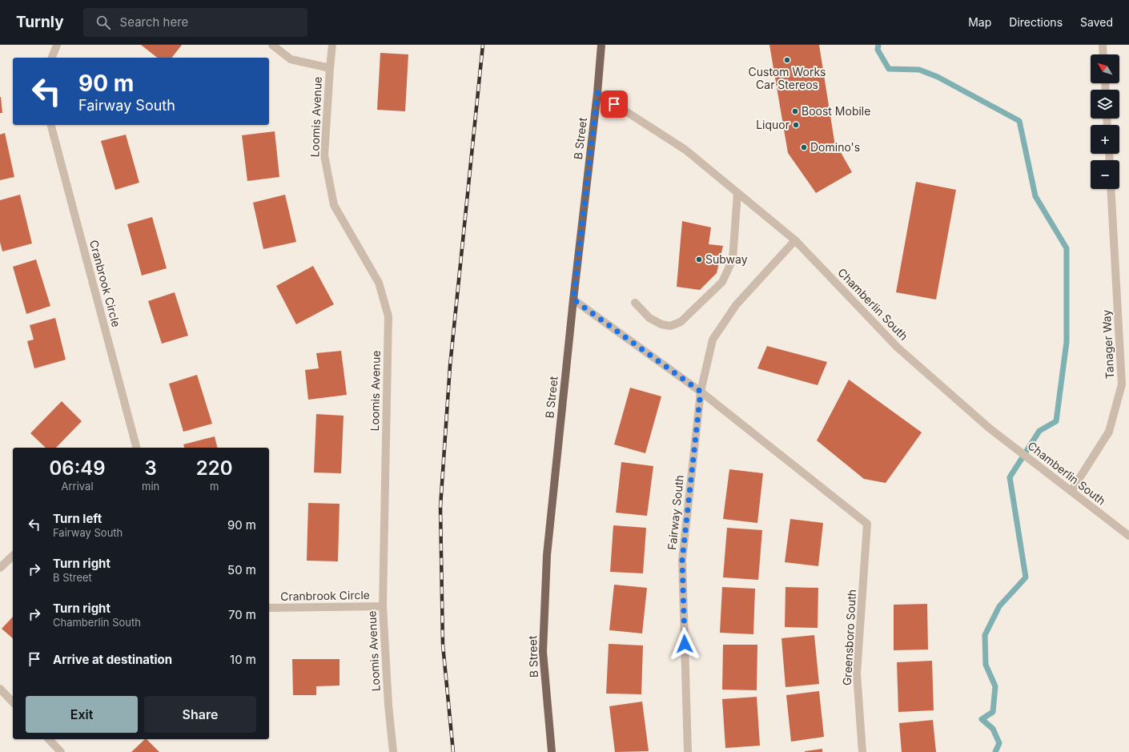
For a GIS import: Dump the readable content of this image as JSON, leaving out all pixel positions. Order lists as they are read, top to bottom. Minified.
{"streets":{"main road":["B Street"],"street":["Loomis Avenue","Cranbrook Circle","Chamberlin South","Tanager Way","Fairway South","Greensboro South"]},"crossings":[["Loomis Avenue","Cranbrook Circle"],["B Street","Chamberlin South"],["Chamberlin South","Tanager Way"],["Chamberlin South","Fairway South"],["Fairway South","Greensboro South"]],"places":["Custom Works Car Stereos","Boost Mobile","Liquor","Domino's","Subway"],"north":"top left","page":{"header":"Turnly","search":"Search here","nav":["Map","Directions","Saved"],"map_buttons":["+","−"],"turn":["90 m","Fairway South"],"eta":["06:49","Arrival","3","min","220","m"],"list":[{"name":"Turn left","note":"Fairway South","value":"90 m"},{"name":"Turn right","note":"B Street","value":"50 m"},{"name":"Turn right","note":"Chamberlin South","value":"70 m"},{"name":"Arrive at destination","value":"10 m"}],"buttons":["Exit","Share"]}}
